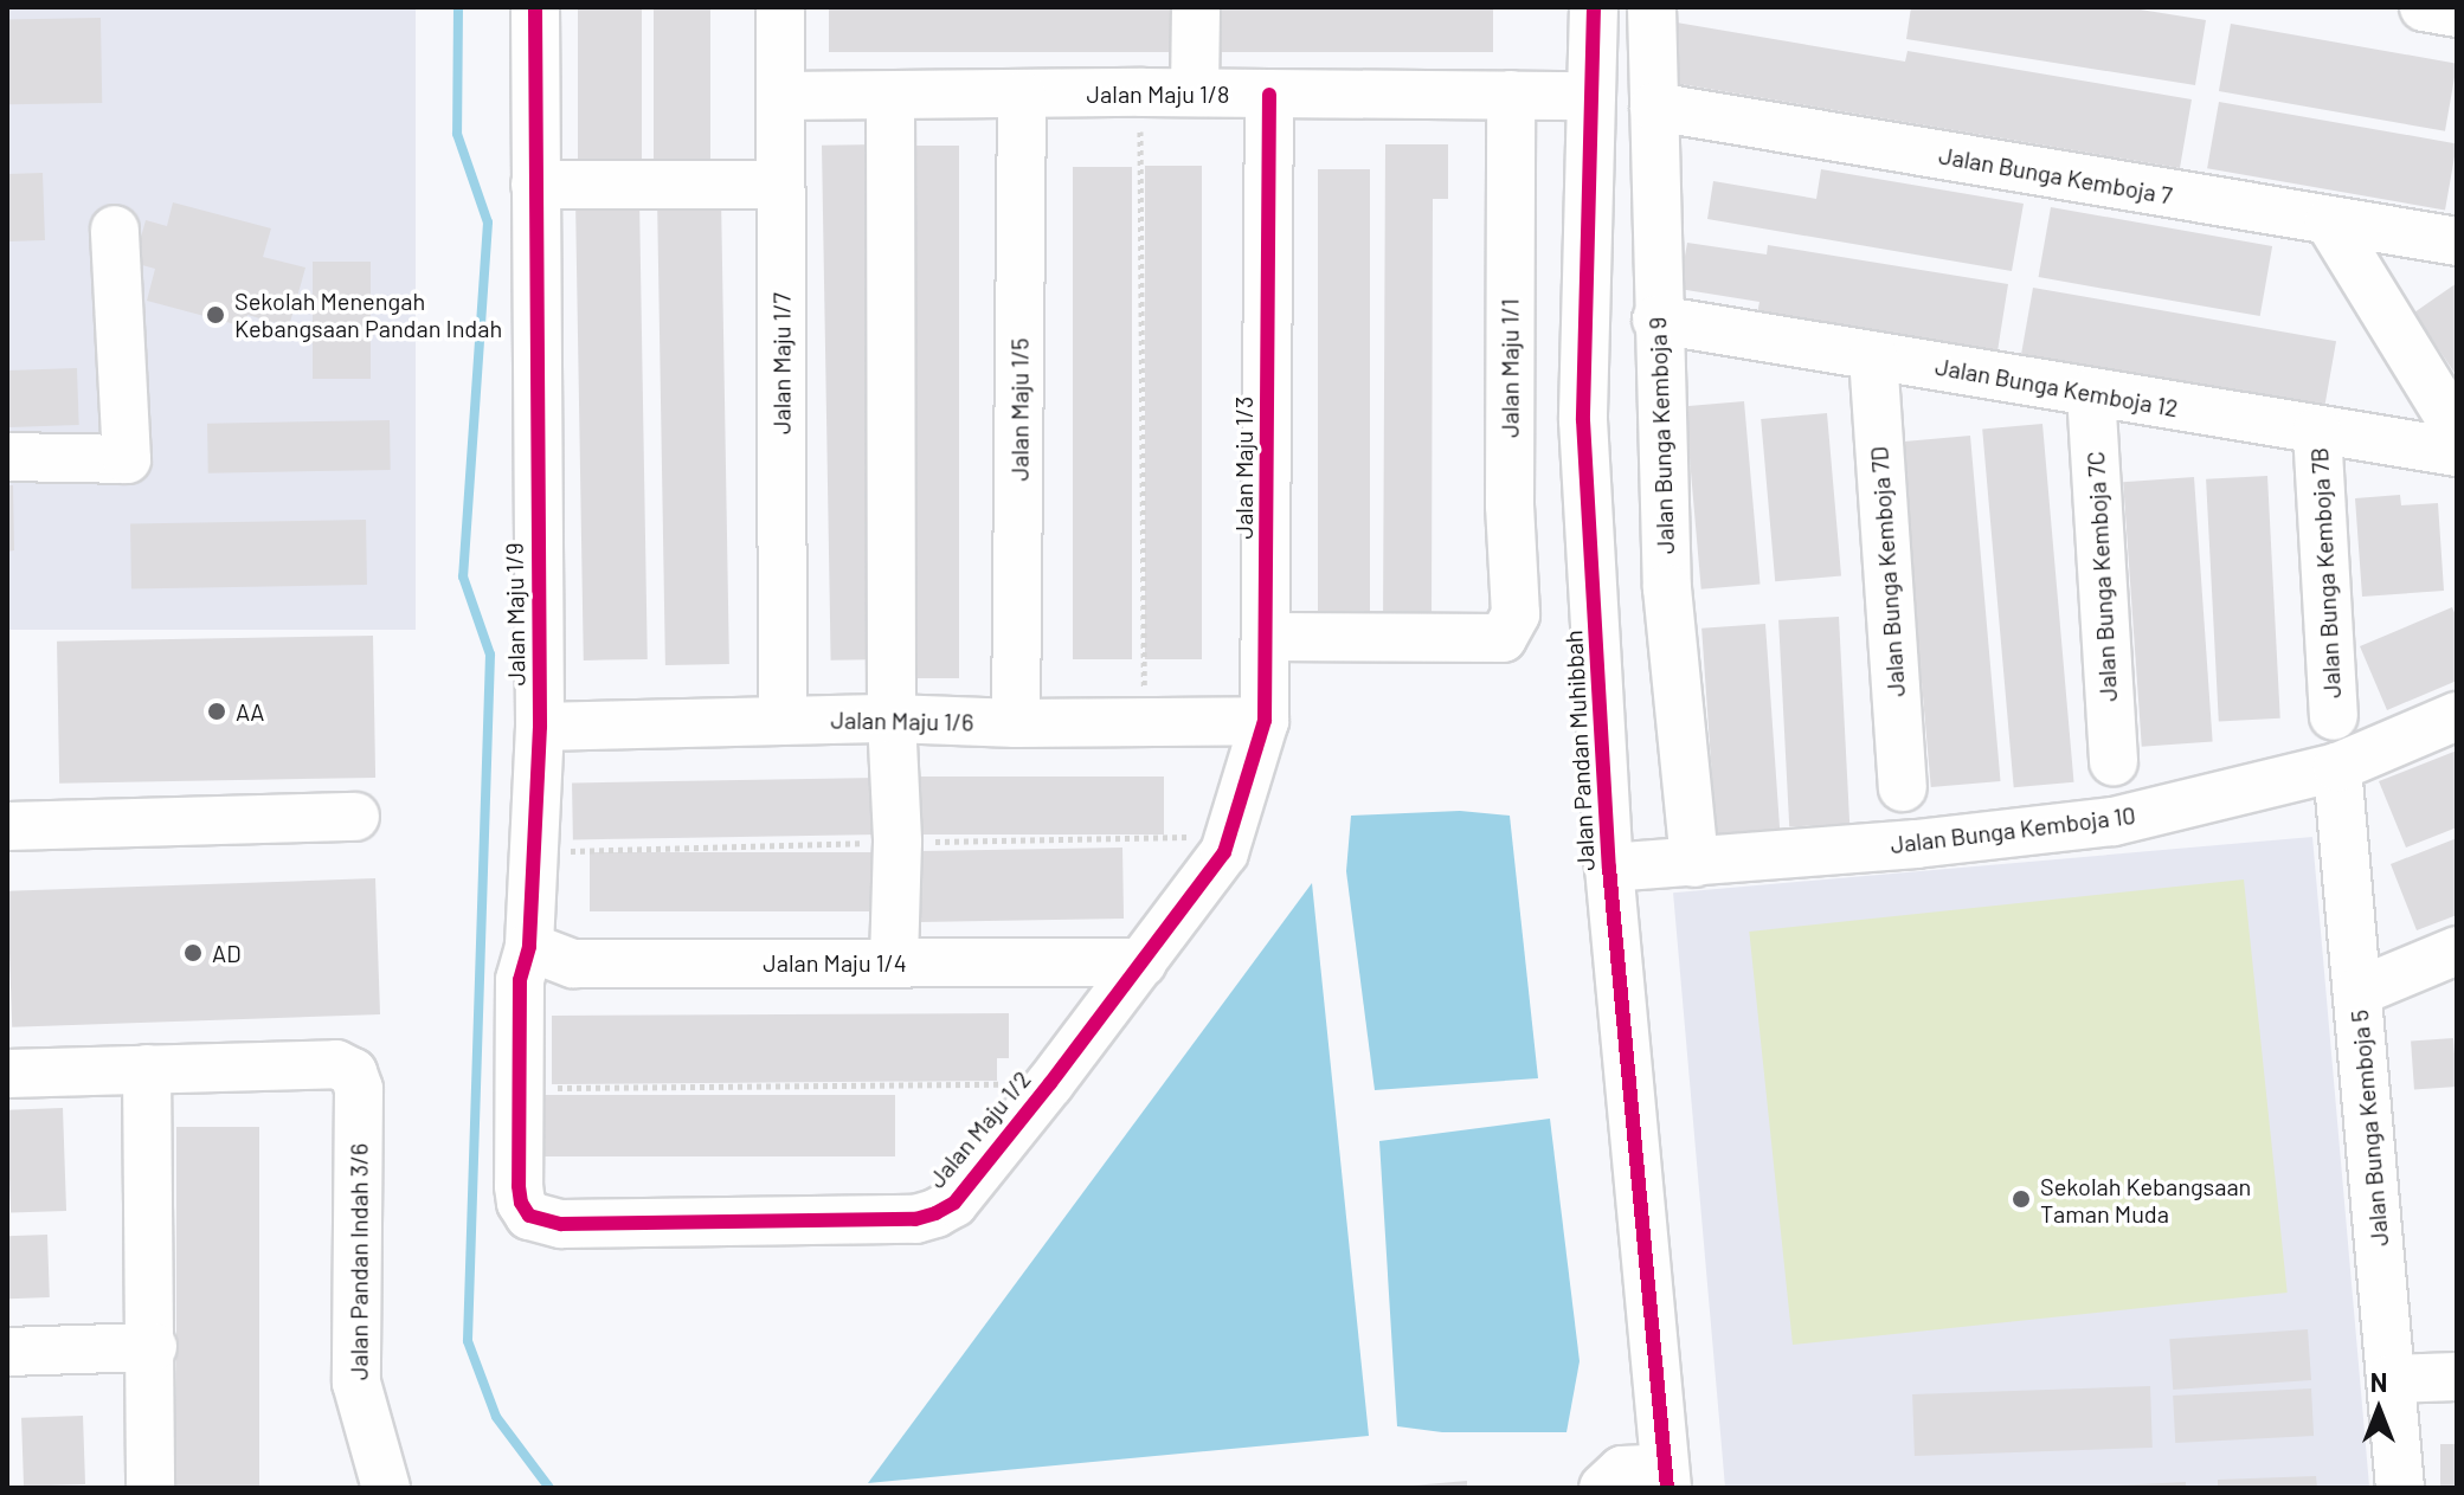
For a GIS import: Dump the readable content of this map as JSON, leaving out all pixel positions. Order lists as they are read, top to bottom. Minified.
{"streets":{"street":["Jalan Maju 1/8","Jalan Bunga Kemboja 7","Jalan Maju 1/7","Jalan Maju 1/1","Jalan Bunga Kemboja 12","Jalan Maju 1/5","Jalan Bunga Kemboja 9","Jalan Maju 1/3","Jalan Bunga Kemboja 7D","Jalan Bunga Kemboja 7B","Jalan Bunga Kemboja 7C","Jalan Maju 1/9","Jalan Maju 1/6","Jalan Pandan Muhibbah","Jalan Bunga Kemboja 10","Jalan Maju 1/4","Jalan Bunga Kemboja 5","Jalan Maju 1/2","Jalan Pandan Indah 3/6"]},"crossings":[["Jalan Maju 1/8","Jalan Maju 1/7"],["Jalan Maju 1/8","Jalan Maju 1/1"],["Jalan Maju 1/8","Jalan Maju 1/5"],["Jalan Maju 1/8","Jalan Maju 1/3"],["Jalan Maju 1/8","Jalan Pandan Muhibbah"],["Jalan Bunga Kemboja 7","Jalan Bunga Kemboja 9"],["Jalan Maju 1/7","Jalan Maju 1/6"],["Jalan Maju 1/1","Jalan Maju 1/3"],["Jalan Bunga Kemboja 12","Jalan Bunga Kemboja 9"],["Jalan Bunga Kemboja 12","Jalan Bunga Kemboja 7D"],["Jalan Bunga Kemboja 12","Jalan Bunga Kemboja 7B"],["Jalan Bunga Kemboja 12","Jalan Bunga Kemboja 7C"],["Jalan Maju 1/5","Jalan Maju 1/6"],["Jalan Bunga Kemboja 9","Jalan Bunga Kemboja 10"],["Jalan Maju 1/3","Jalan Maju 1/6"],["Jalan Maju 1/3","Jalan Maju 1/2"],["Jalan Maju 1/9","Jalan Maju 1/6"],["Jalan Maju 1/9","Jalan Maju 1/4"],["Jalan Maju 1/9","Jalan Maju 1/2"],["Jalan Pandan Muhibbah","Jalan Bunga Kemboja 10"],["Jalan Bunga Kemboja 10","Jalan Bunga Kemboja 5"],["Jalan Maju 1/4","Jalan Maju 1/2"]],"places":["Sekolah Menengah Kebangsaan Pandan Indah","AA","AD","Sekolah Kebangsaan Taman Muda"],"north":"top"}
